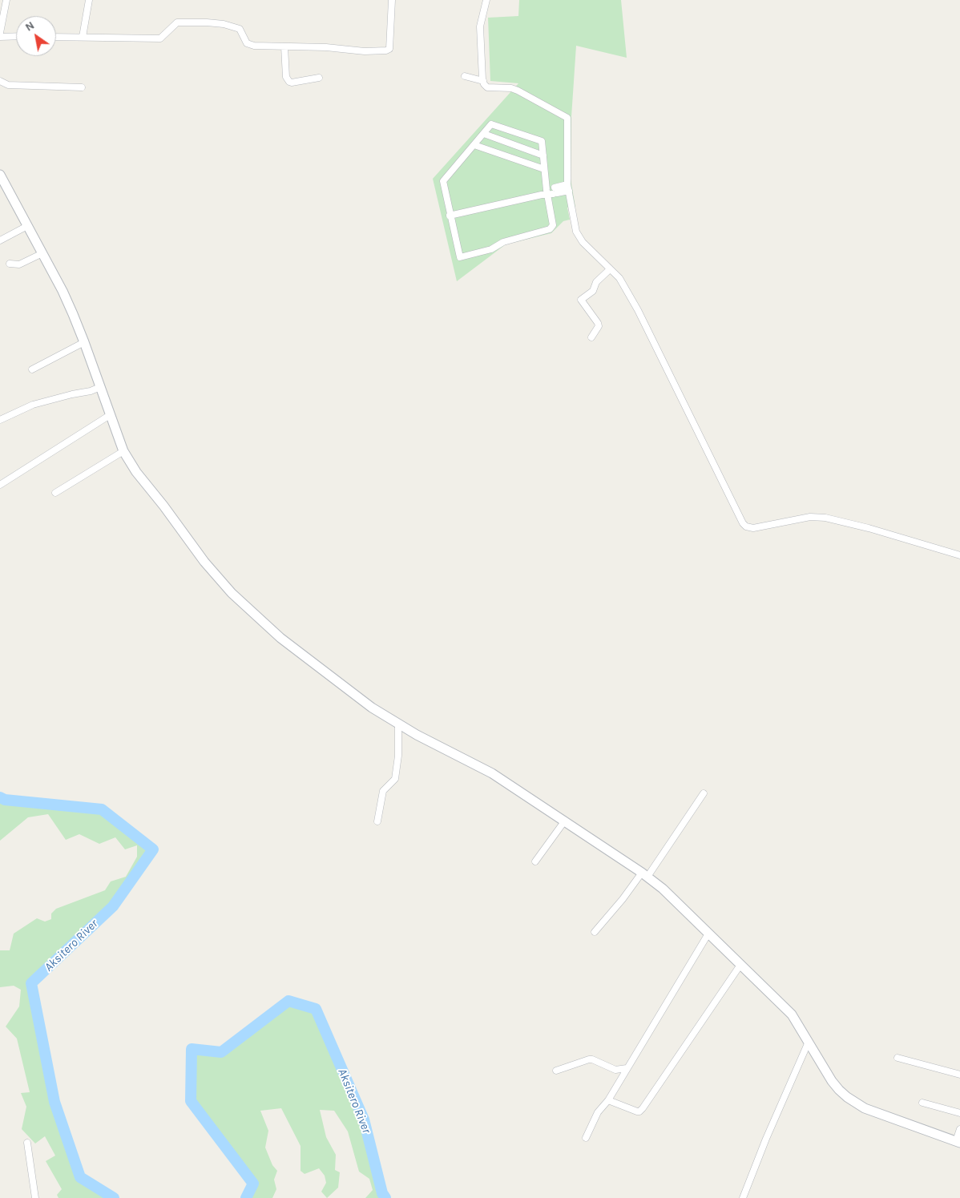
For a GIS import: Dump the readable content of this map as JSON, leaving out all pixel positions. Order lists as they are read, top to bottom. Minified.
{"water":["Aksitero River"],"north":"top left"}
